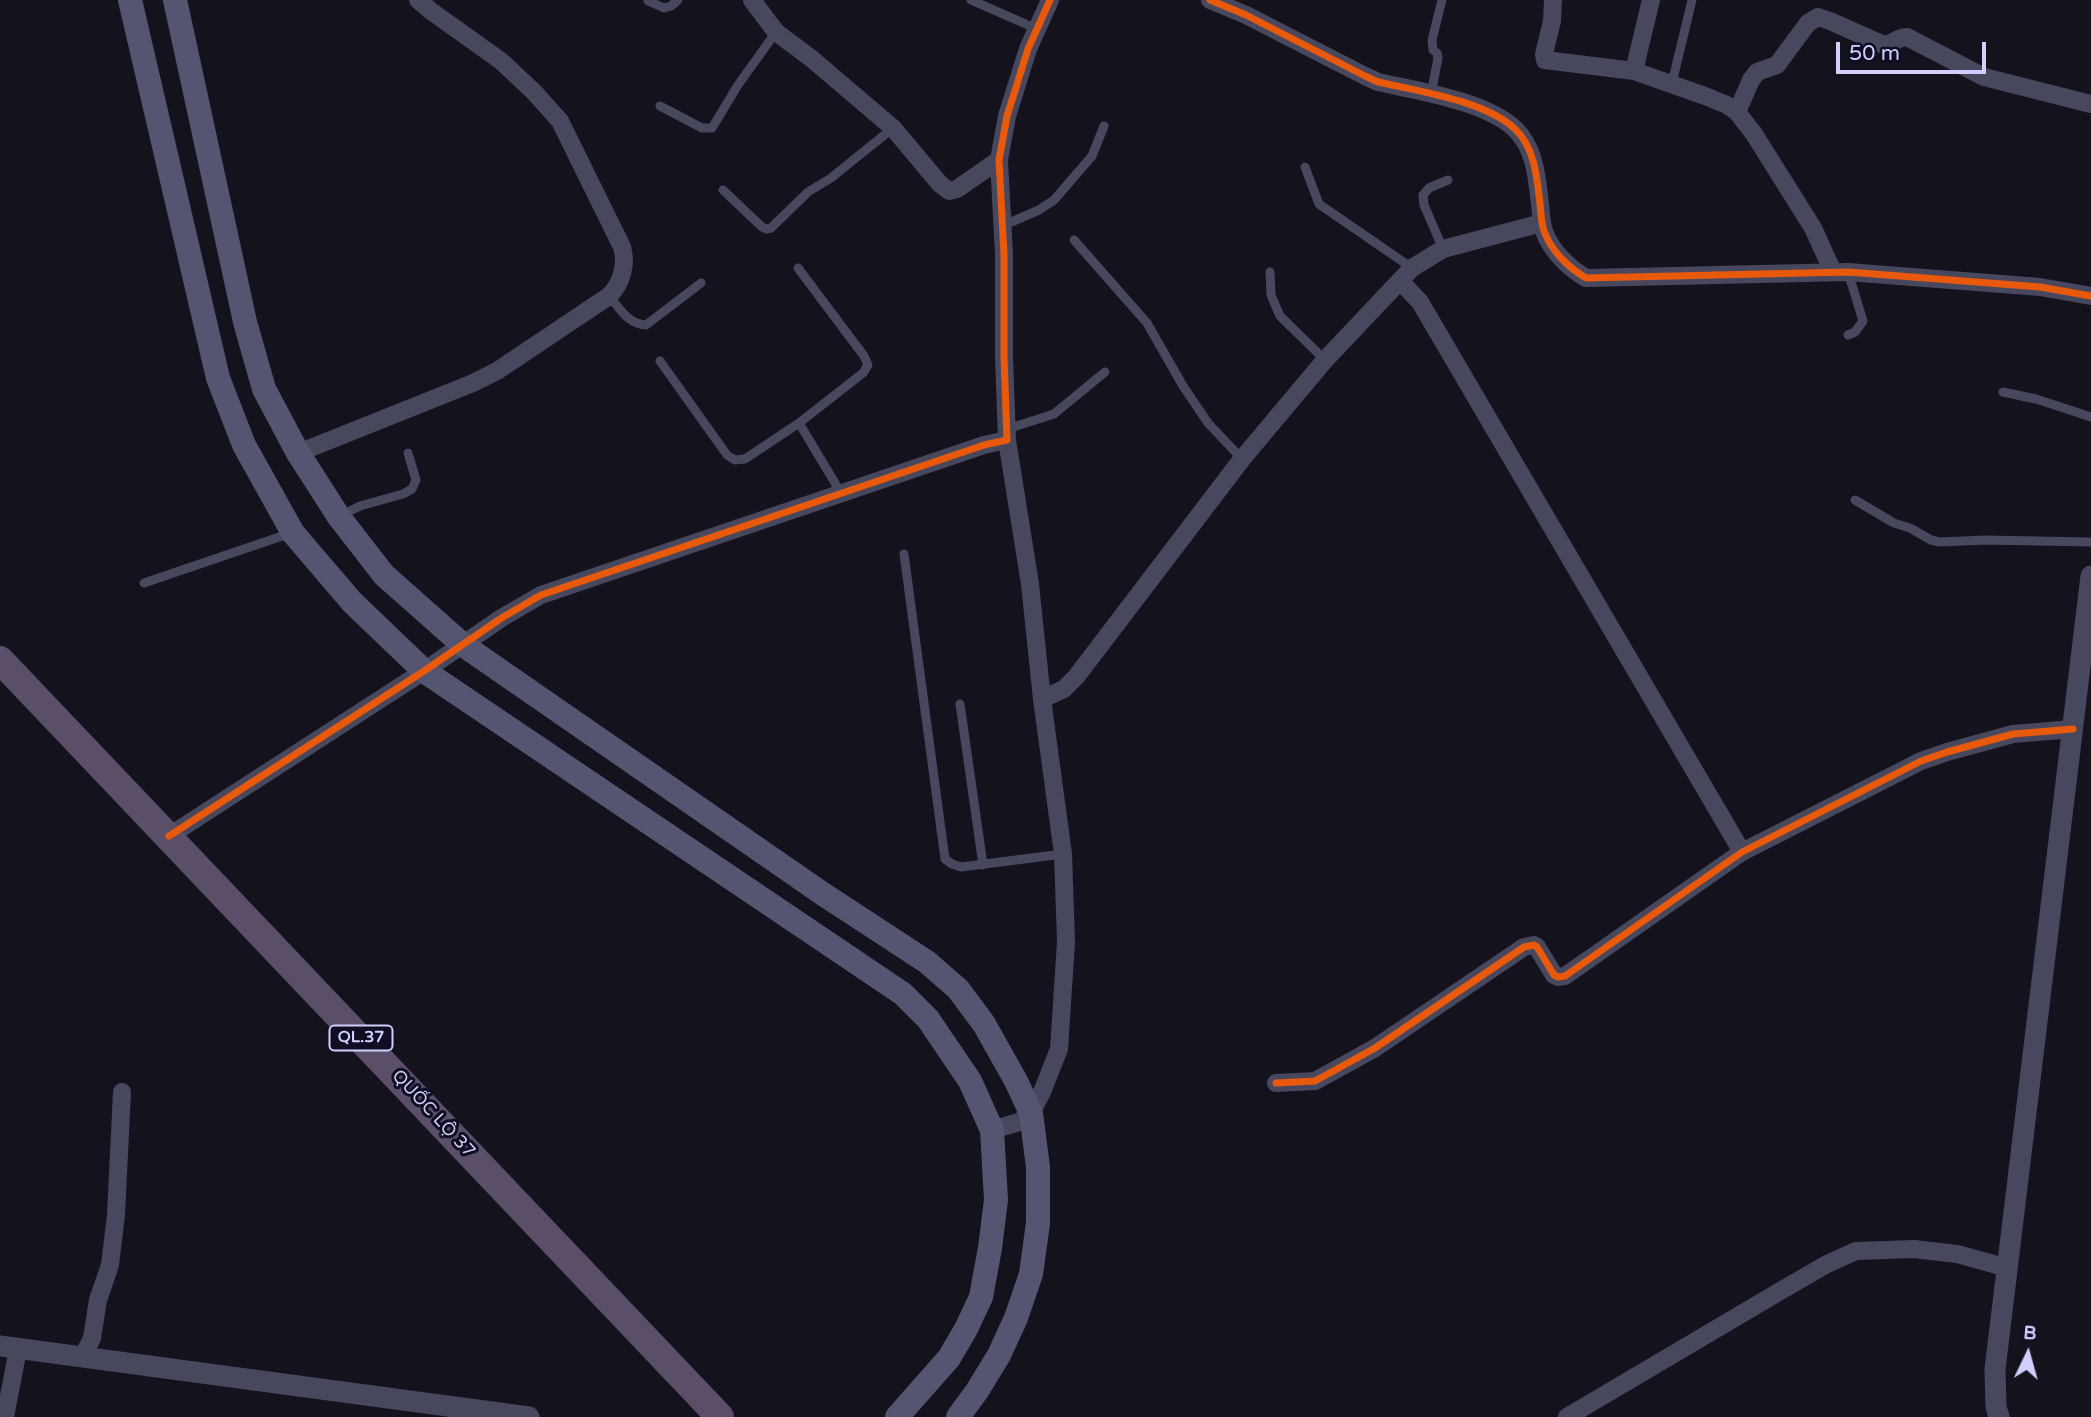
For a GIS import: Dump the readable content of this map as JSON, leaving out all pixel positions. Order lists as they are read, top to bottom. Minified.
{"streets":{"highway":["QL.37","QUỐC LỘ 37"]},"scale_bar":"50 m","north":"top"}
